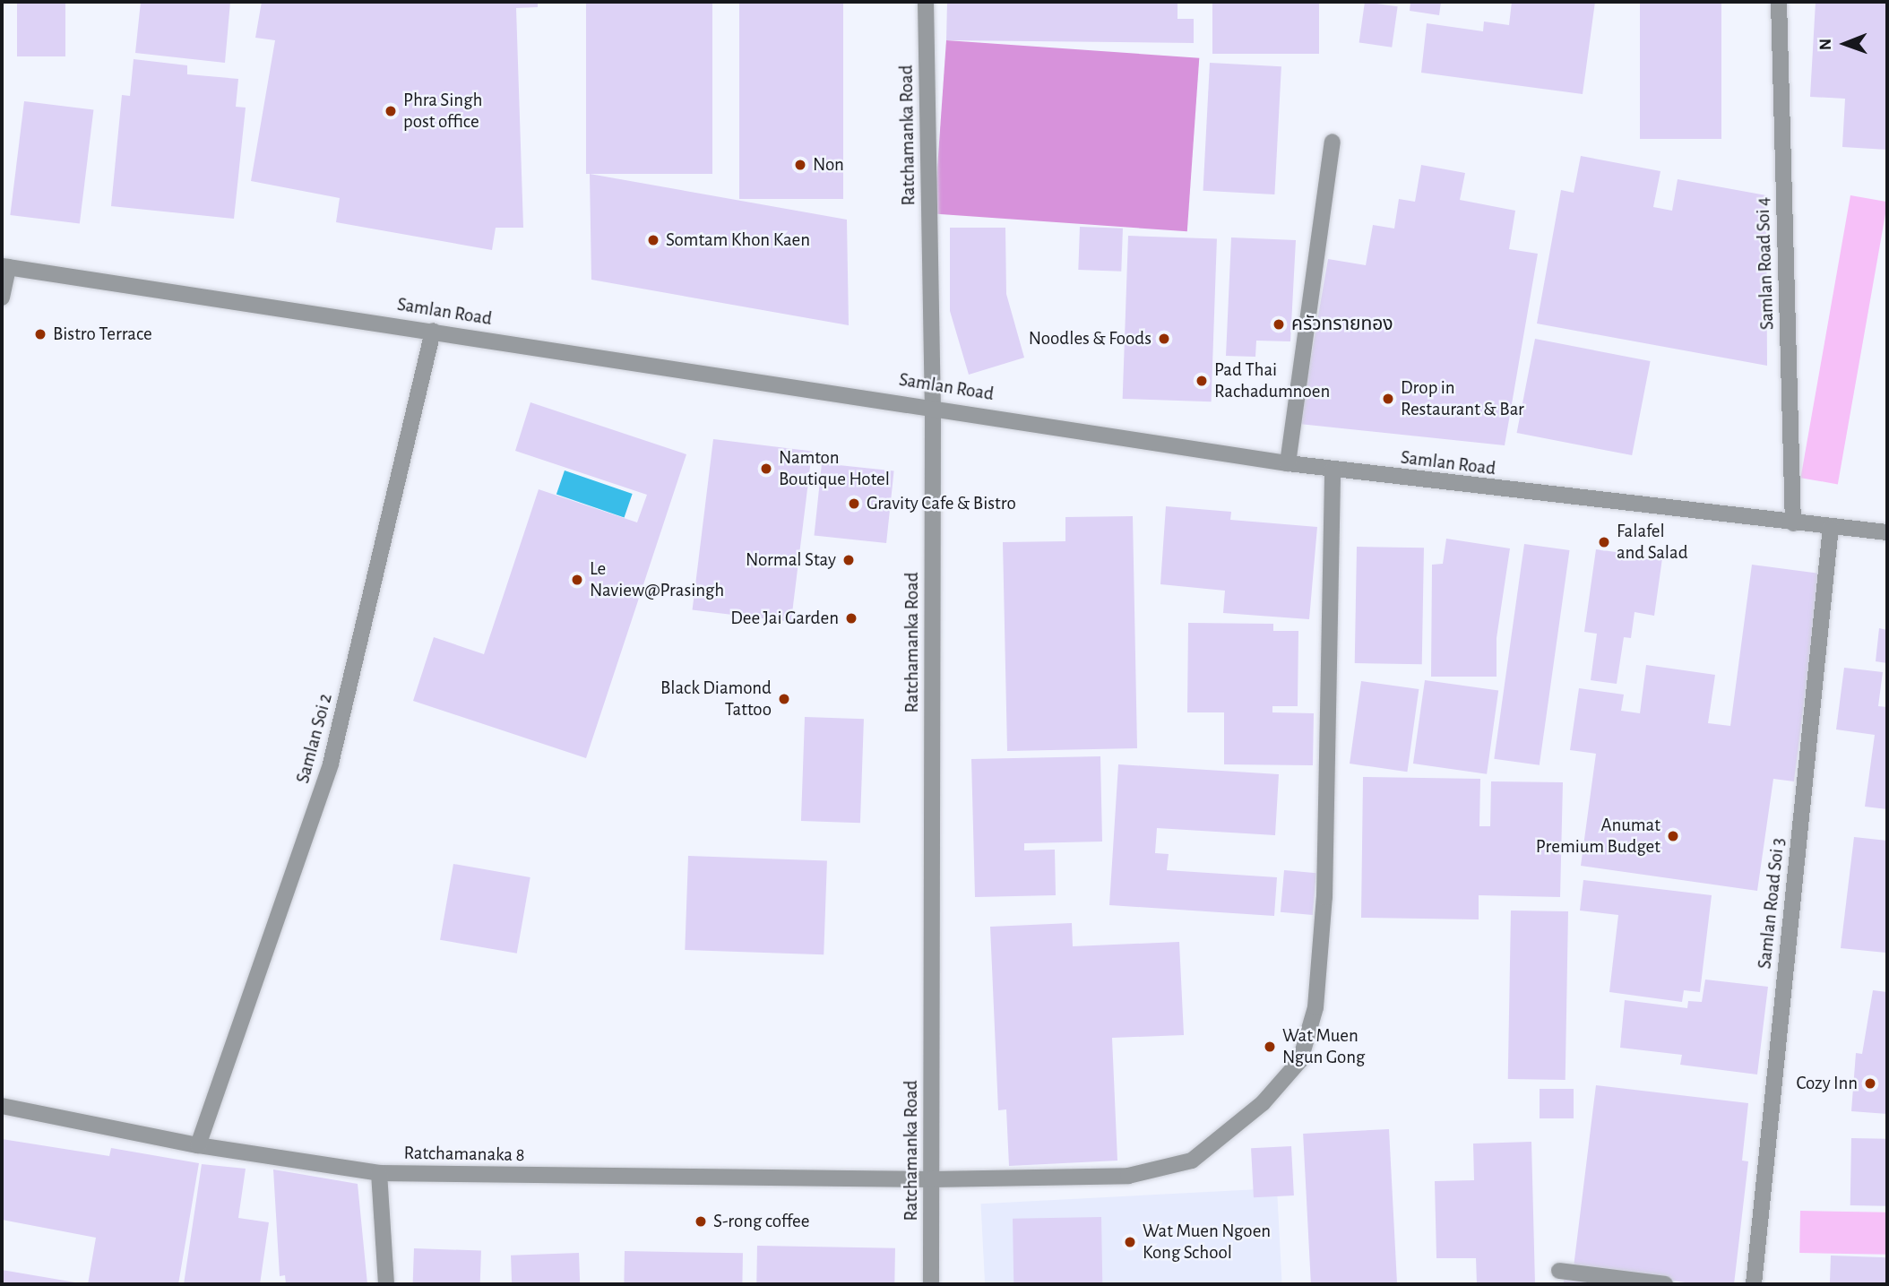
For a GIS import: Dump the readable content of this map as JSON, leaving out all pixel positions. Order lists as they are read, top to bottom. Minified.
{"streets":{"street":["Ratchamanka Road","Samlan Road Soi 4","Samlan Road","Samlan Soi 2","Samlan Road Soi 3","Ratchamanaka 8"]},"crossings":[["Ratchamanka Road","Samlan Road"],["Ratchamanka Road","Ratchamanaka 8"],["Samlan Road Soi 4","Samlan Road"],["Samlan Road","Samlan Soi 2"],["Samlan Road","Samlan Road Soi 3"],["Samlan Road","Ratchamanaka 8"],["Samlan Soi 2","Ratchamanaka 8"]],"places":["Phra Singh post office","Non","Somtam Khon Kaen","ครัวทรายทอง","Bistro Terrace","Noodles & Foods","Pad Thai Rachadumnoen","Drop in Restaurant & Bar","Namton Boutique Hotel","Gravity Cafe & Bistro","Falafel and Salad","Normal Stay","Le Naview@Prasingh","Dee Jai Garden","Black Diamond Tattoo","Anumat Premium Budget","Wat Muen Ngun Gong","Cozy Inn","S-rong coffee","Wat Muen Ngoen Kong School"],"north":"left"}
